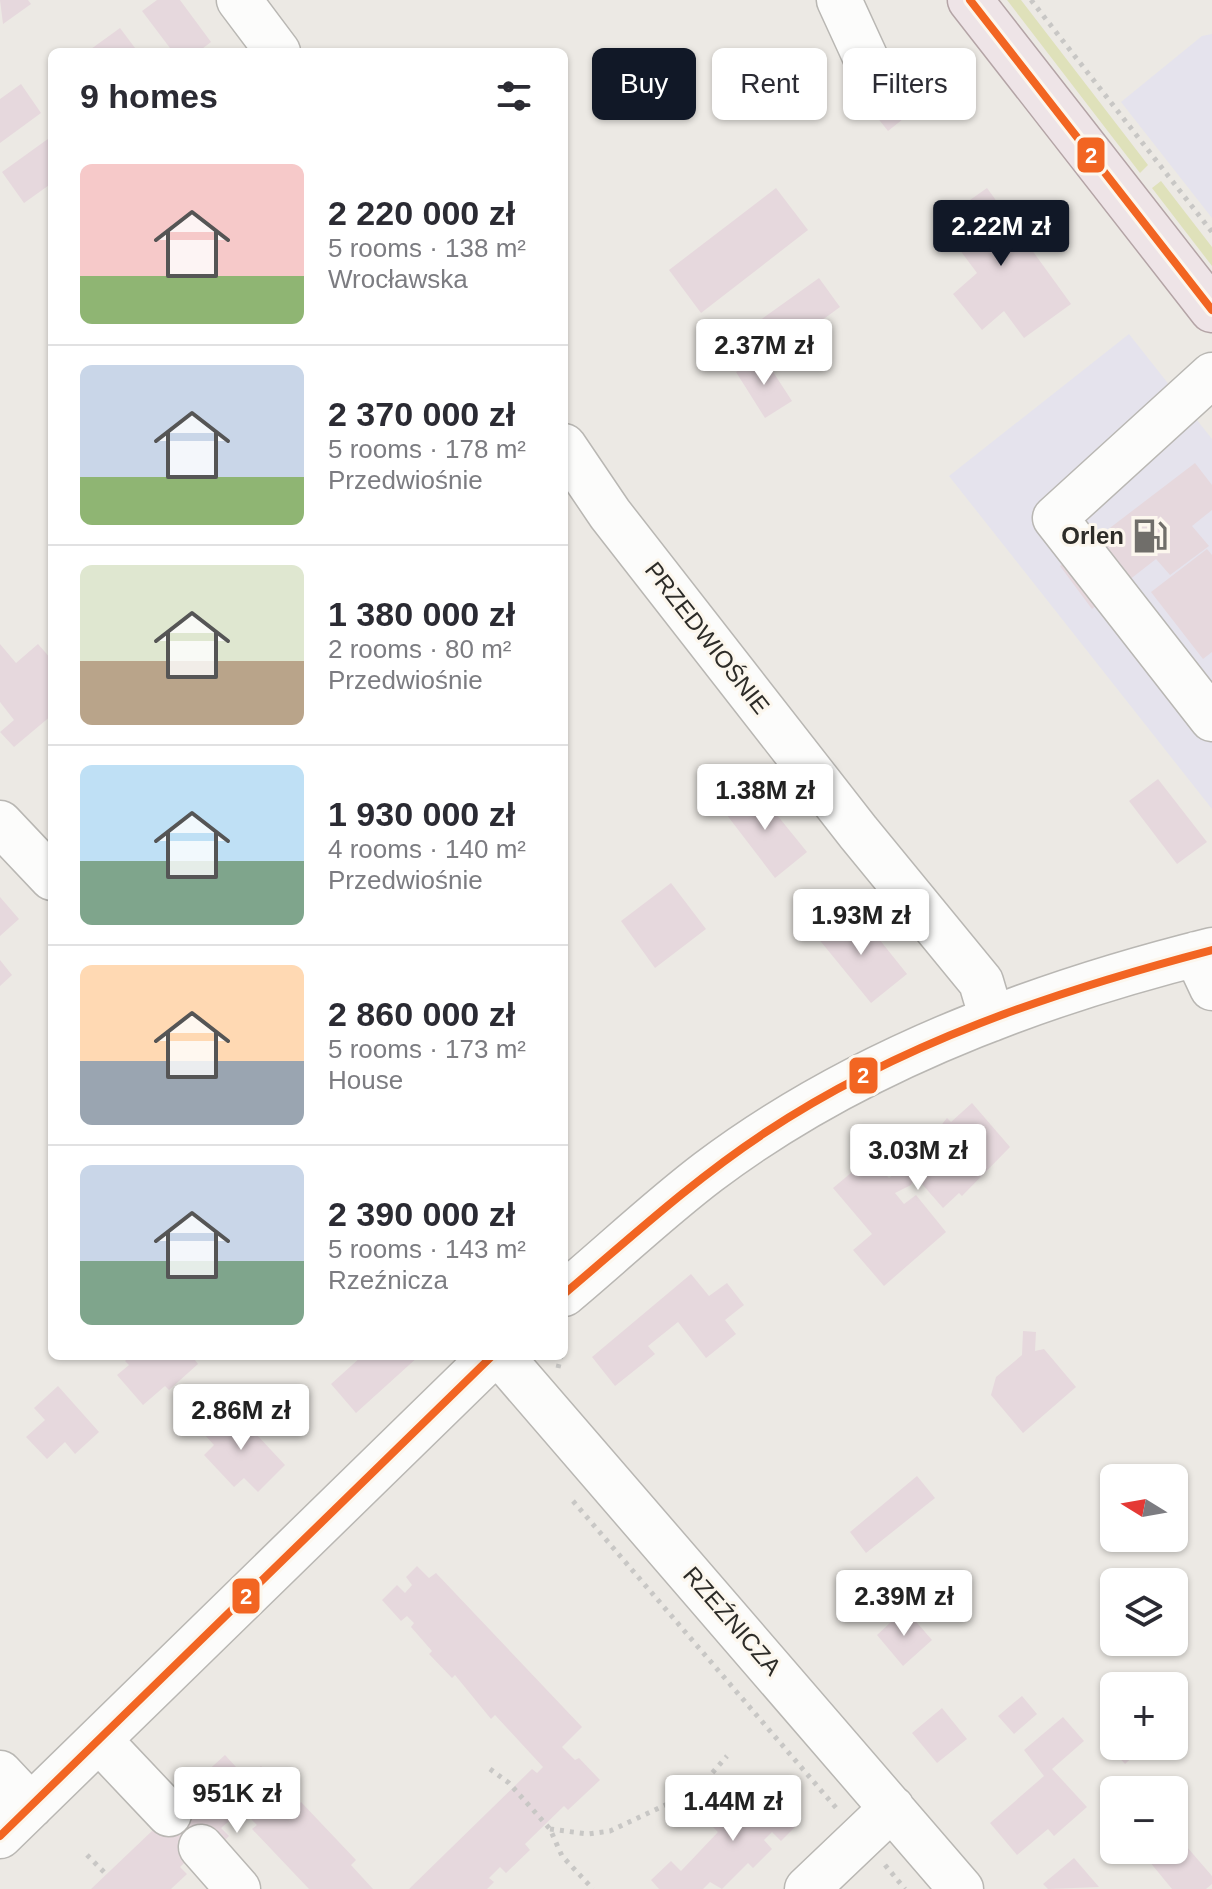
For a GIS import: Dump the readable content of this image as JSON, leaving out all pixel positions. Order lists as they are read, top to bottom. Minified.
{"streets":{"street":["PRZEDWIOŚNIE","RZEŹNICZA"]},"places":{"fuel station":["Orlen"]},"lines":["transit line 2"],"north":"left","page":{"chip":["Buy","Rent","Filters"],"heading":"9 homes","list":[{"name":"2 220 000 zł","note":"5 rooms · 138 m² · Wrocławska"},{"name":"2 370 000 zł","note":"5 rooms · 178 m² · Przedwiośnie"},{"name":"1 380 000 zł","note":"2 rooms · 80 m² · Przedwiośnie"},{"name":"1 930 000 zł","note":"4 rooms · 140 m² · Przedwiośnie"},{"name":"2 860 000 zł","note":"5 rooms · 173 m² · House"},{"name":"2 390 000 zł","note":"5 rooms · 143 m² · Rzeźnicza"}],"price":["2.22M zł","2.37M zł","1.38M zł","1.93M zł","3.03M zł","2.86M zł","2.39M zł","951K zł","1.44M zł"],"map_buttons":["+","−"]}}
